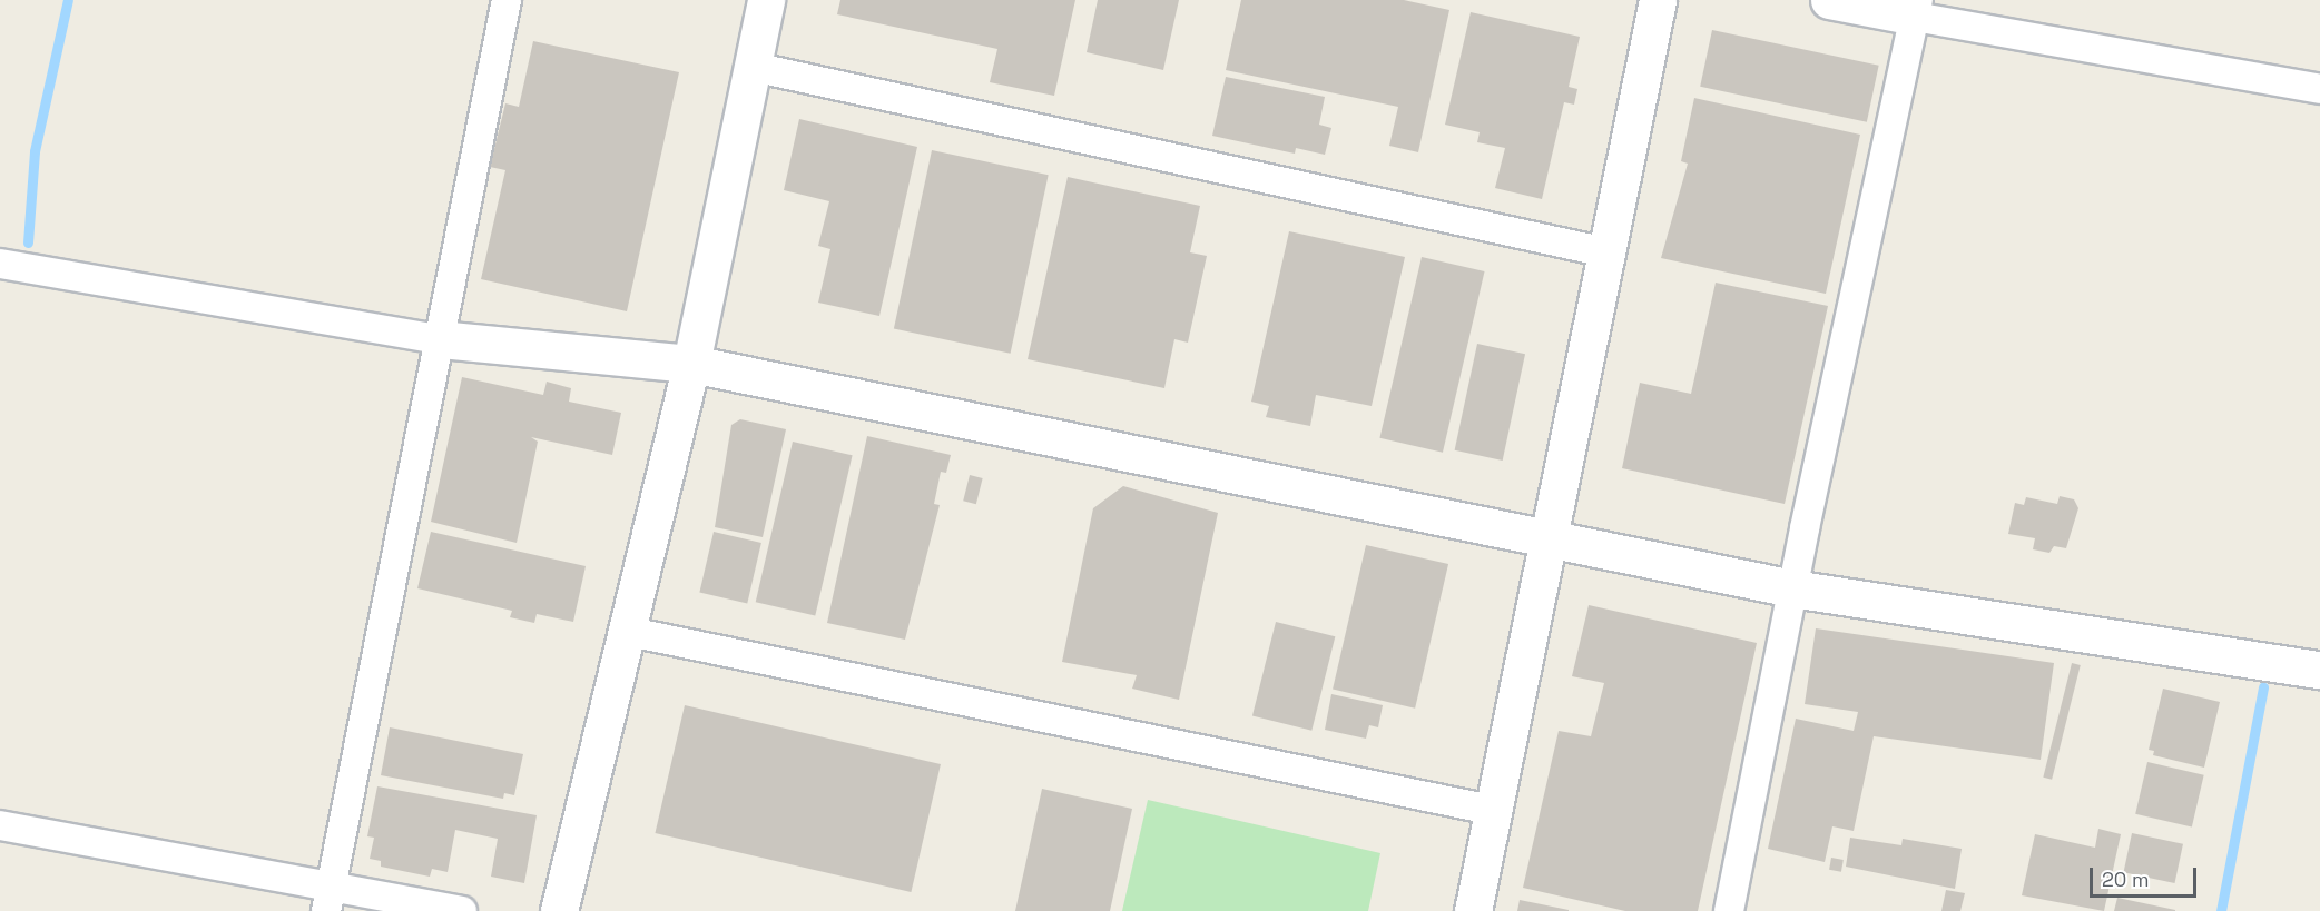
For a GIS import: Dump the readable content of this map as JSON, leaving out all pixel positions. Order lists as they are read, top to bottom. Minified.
{"scale_bar":"20 m"}
